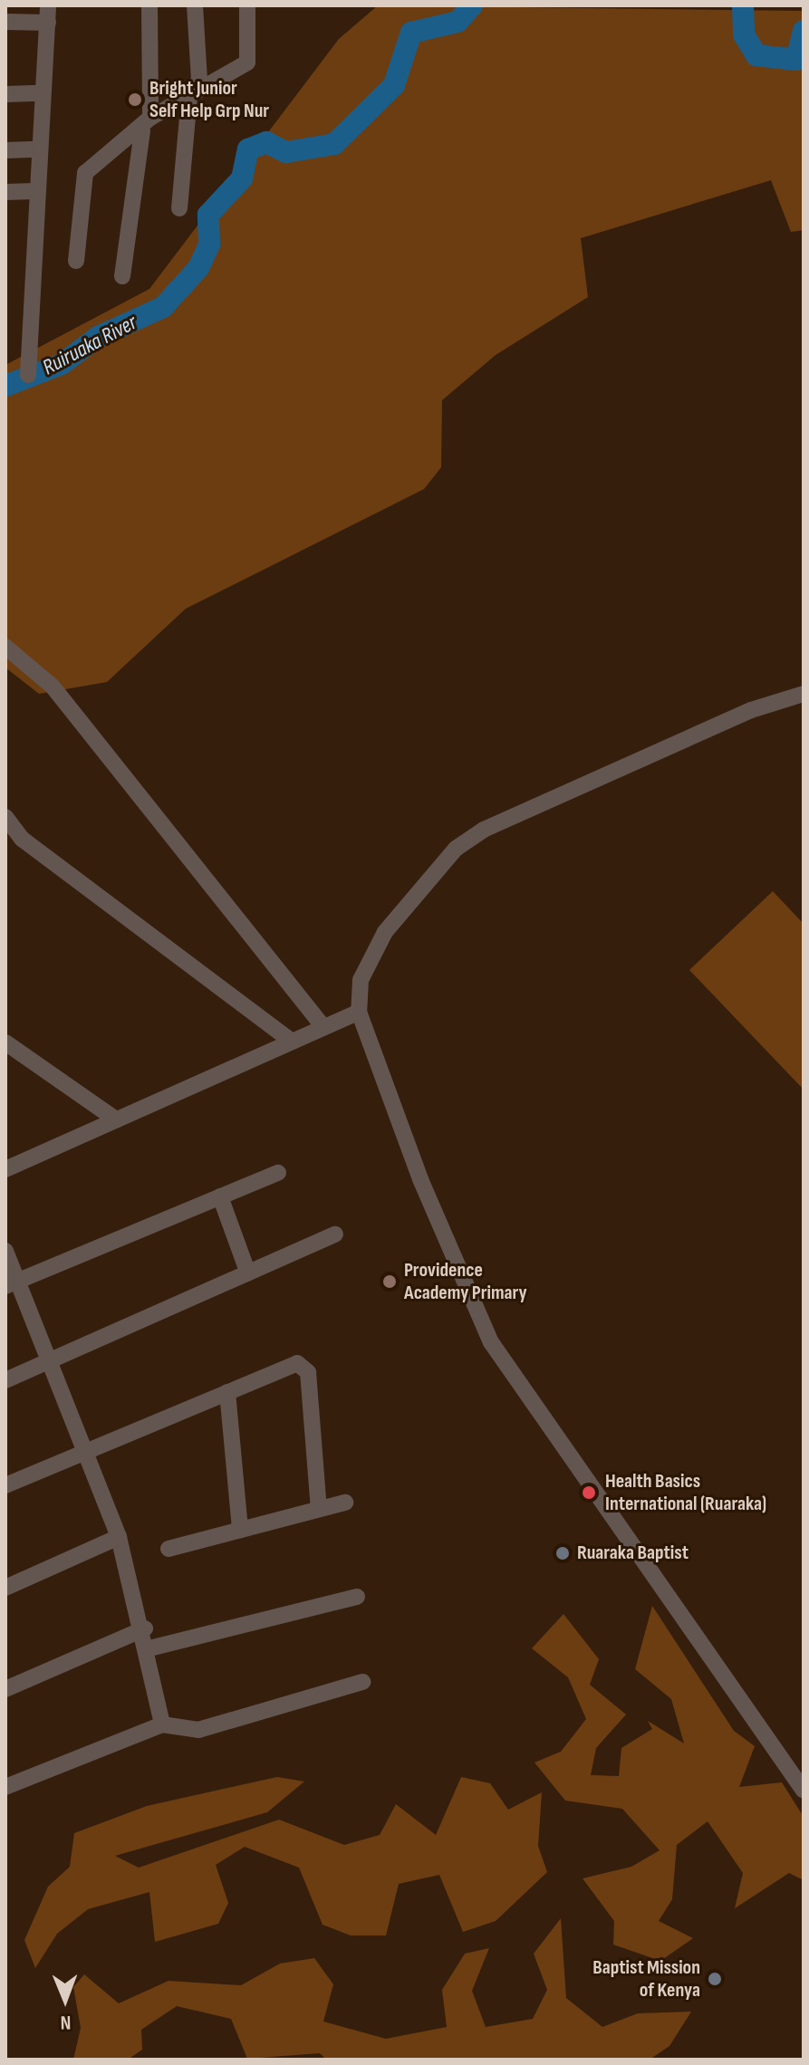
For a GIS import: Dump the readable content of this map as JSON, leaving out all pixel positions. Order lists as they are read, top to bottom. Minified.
{"water":["Ruiruaka River"],"places":["Bright Junior Self Help Grp Nur","Providence Academy Primary","Health Basics International (Ruaraka)","Ruaraka Baptist","Baptist Mission of Kenya"],"north":"bottom"}
